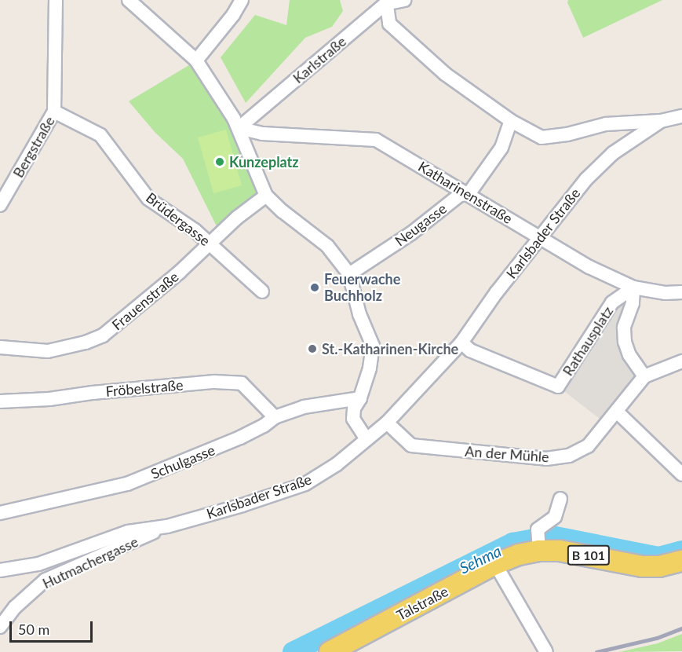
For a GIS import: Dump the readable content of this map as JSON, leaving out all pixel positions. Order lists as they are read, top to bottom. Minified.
{"streets":{"main road":["B 101","Talstraße"],"street":["Karlstraße","Bergstraße","Katharinenstraße","Brüdergasse","Neugasse","Karlsbader Straße","Frauenstraße","Rathausplatz","Fröbelstraße","An der Mühle","Schulgasse","Hutmachergasse"]},"crossings":[["Karlstraße","Katharinenstraße"],["Bergstraße","Brüdergasse"],["Katharinenstraße","Neugasse"],["Katharinenstraße","Karlsbader Straße"],["Katharinenstraße","Rathausplatz"],["Brüdergasse","Frauenstraße"],["Karlsbader Straße","Rathausplatz"],["Karlsbader Straße","An der Mühle"],["Karlsbader Straße","Hutmachergasse"],["Rathausplatz","An der Mühle"],["Fröbelstraße","Schulgasse"]],"water":["Sehma"],"places":["Kunzeplatz","Feuerwache Buchholz","St.-Katharinen-Kirche"],"scale_bar":"50 m"}
